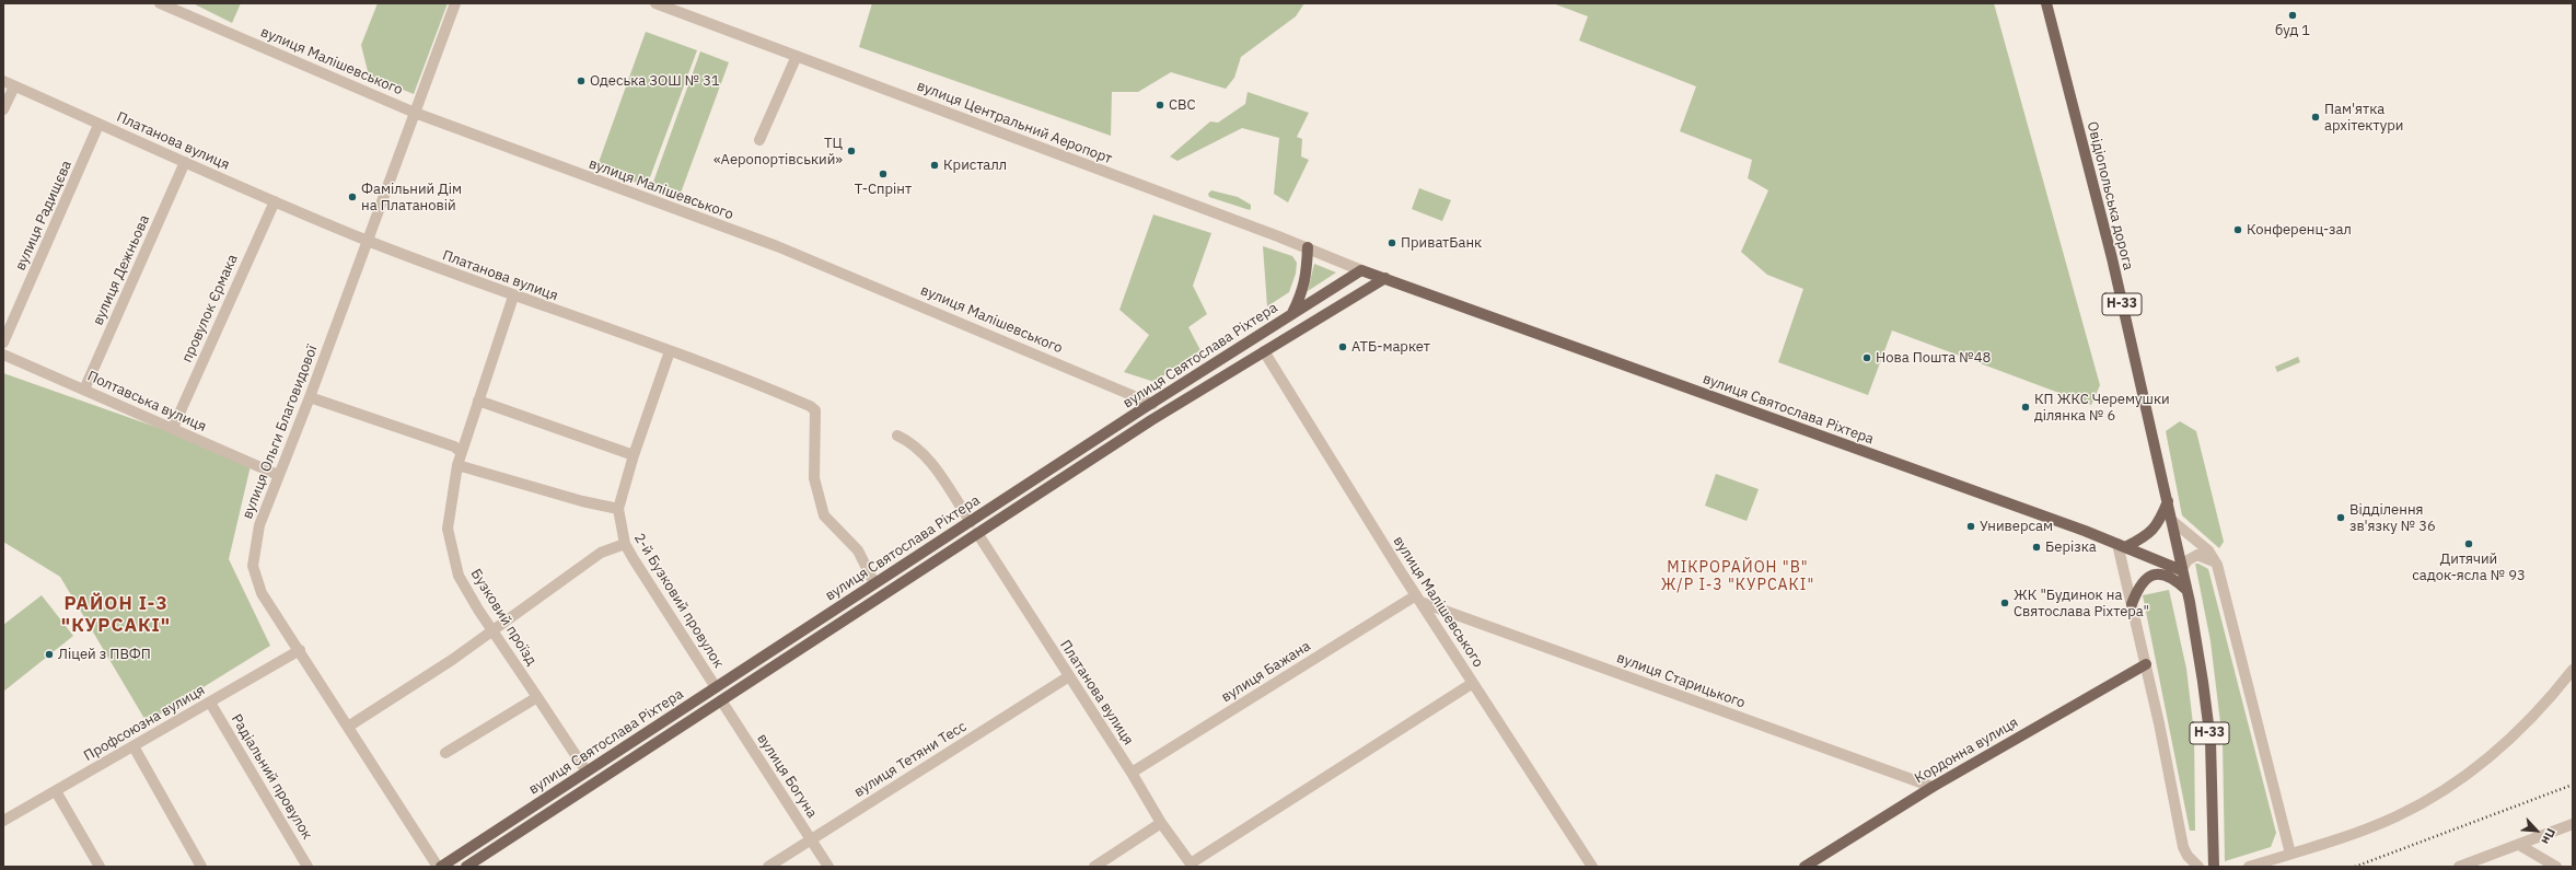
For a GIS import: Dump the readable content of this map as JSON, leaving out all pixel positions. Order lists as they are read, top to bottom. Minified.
{"streets":{"main road":["Овідіопольська дорога","Н-33","вулиця Святослава Ріхтера","Кордонна вулиця"],"street":["вулиця Малішевського","вулиця Центральний Аеропорт","Платанова вулиця","вулиця Радищєва","вулиця Дежньова","провулок Єрмака","Полтавська вулиця","вулиця Ольги Благовидової","2-й Бузковий провулок","Бузковий проїзд","вулиця Бажана","вулиця Старицького","Профсоюзна вулиця","вулиця Тетяни Тесс","вулиця Богуна","Радіальний провулок"]},"crossings":[["вулиця Малішевського","вулиця Святослава Ріхтера"],["вулиця Малішевського","вулиця Ольги Благовидової"],["вулиця Малішевського","вулиця Бажана"],["вулиця Малішевського","вулиця Старицького"],["вулиця Центральний Аеропорт","вулиця Святослава Ріхтера"],["Платанова вулиця","вулиця Радищєва"],["Платанова вулиця","вулиця Дежньова"],["Платанова вулиця","провулок Єрмака"],["Платанова вулиця","вулиця Святослава Ріхтера"],["Платанова вулиця","вулиця Ольги Благовидової"],["Платанова вулиця","2-й Бузковий провулок"],["Платанова вулиця","Бузковий проїзд"],["Платанова вулиця","вулиця Бажана"],["Платанова вулиця","вулиця Тетяни Тесс"],["Овідіопольська дорога","вулиця Святослава Ріхтера"],["вулиця Дежньова","Полтавська вулиця"],["провулок Єрмака","Полтавська вулиця"],["вулиця Святослава Ріхтера","вулиця Ольги Благовидової"],["вулиця Святослава Ріхтера","2-й Бузковий провулок"],["вулиця Святослава Ріхтера","Бузковий проїзд"],["вулиця Святослава Ріхтера","вулиця Богуна"],["Полтавська вулиця","вулиця Ольги Благовидової"],["вулиця Ольги Благовидової","Профсоюзна вулиця"],["вулиця Бажана","вулиця Старицького"],["вулиця Старицького","Кордонна вулиця"],["Профсоюзна вулиця","Радіальний провулок"],["вулиця Тетяни Тесс","вулиця Богуна"]],"districts":["МІКРОРАЙОН \"В\" Ж/Р I-3 \"КУРСАКІ\"","РАЙОН І-3 \"КУРСАКІ\""],"places":["буд 1","Одеська ЗОШ № 31","СВС","Пам'ятка архітектури","ТЦ «Аеропортівський»","Кристалл","Т-Спрінт","Фамільний Дім на Платановій","Конференц-зал","ПриватБанк","АТБ-маркет","Нова Пошта №48","КП ЖКС Черемушки ділянка № 6","Відділення зв'язку № 36","Универсам","Дитячий садок-ясла № 93","Берізка","ЖК \"Будинок на Святослава Ріхтера\"","Ліцей з ПВФП"],"north":"bottom right"}
